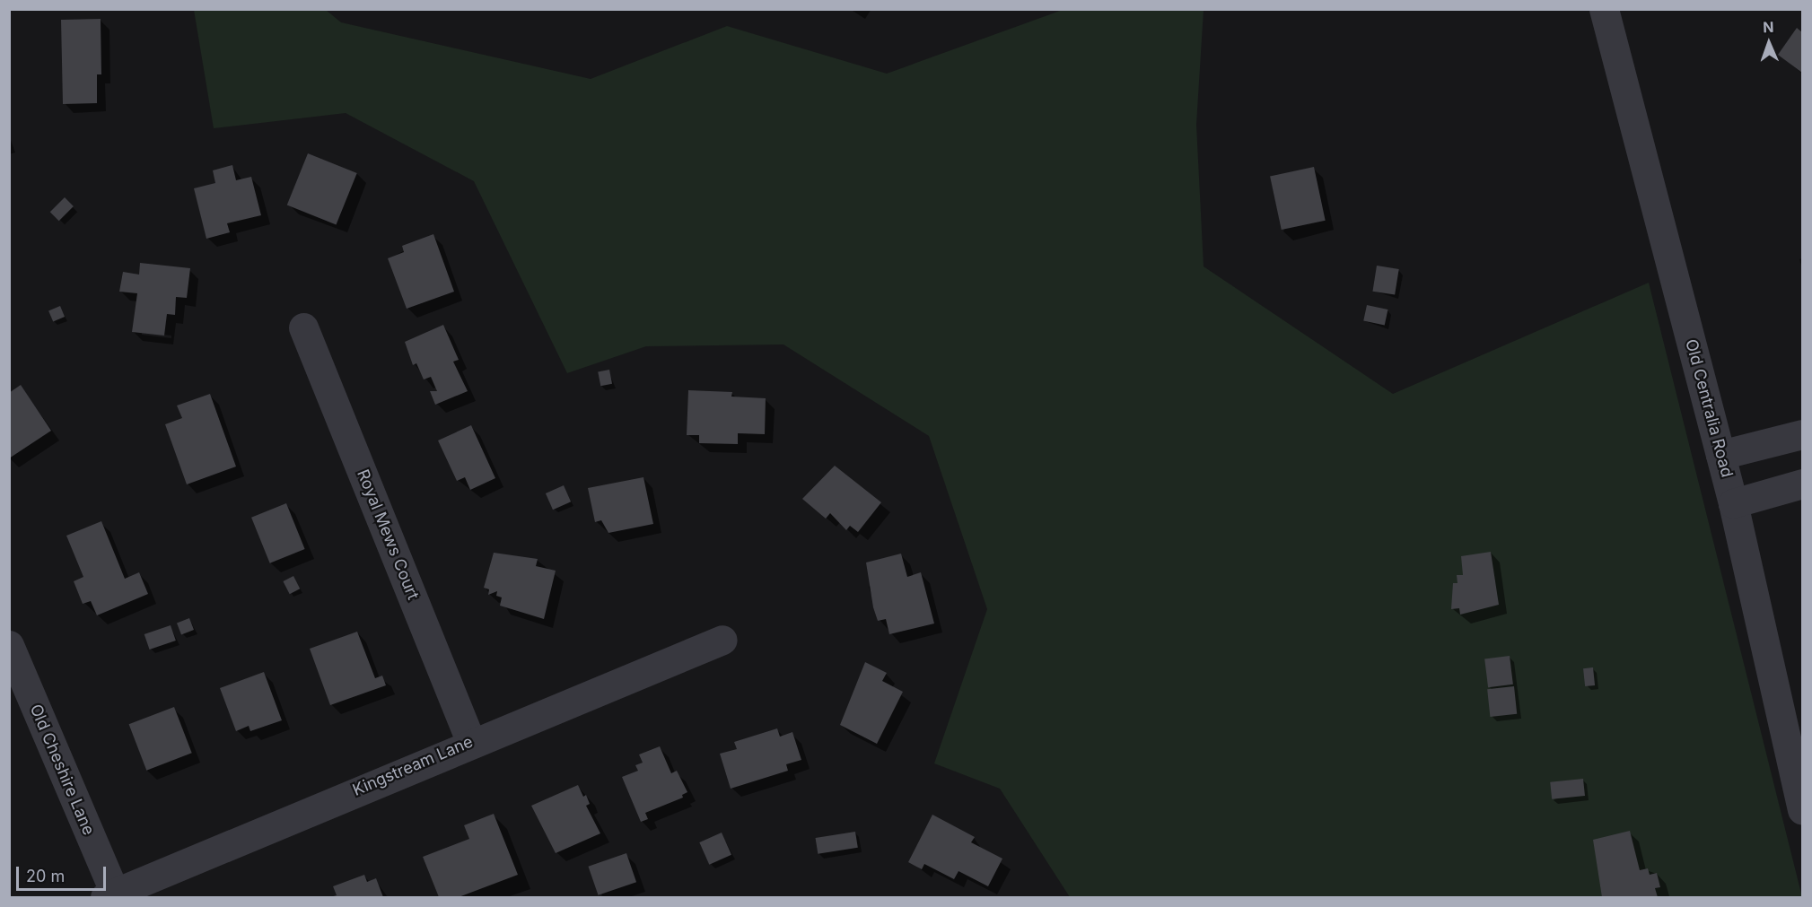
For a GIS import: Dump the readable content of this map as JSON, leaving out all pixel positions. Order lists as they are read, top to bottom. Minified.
{"streets":{"street":["Old Centralia Road","Royal Mews Court","Kingstream Lane","Old Cheshire Lane"]},"crossings":[["Royal Mews Court","Kingstream Lane"],["Kingstream Lane","Old Cheshire Lane"]],"scale_bar":"20 m","north":"top"}
